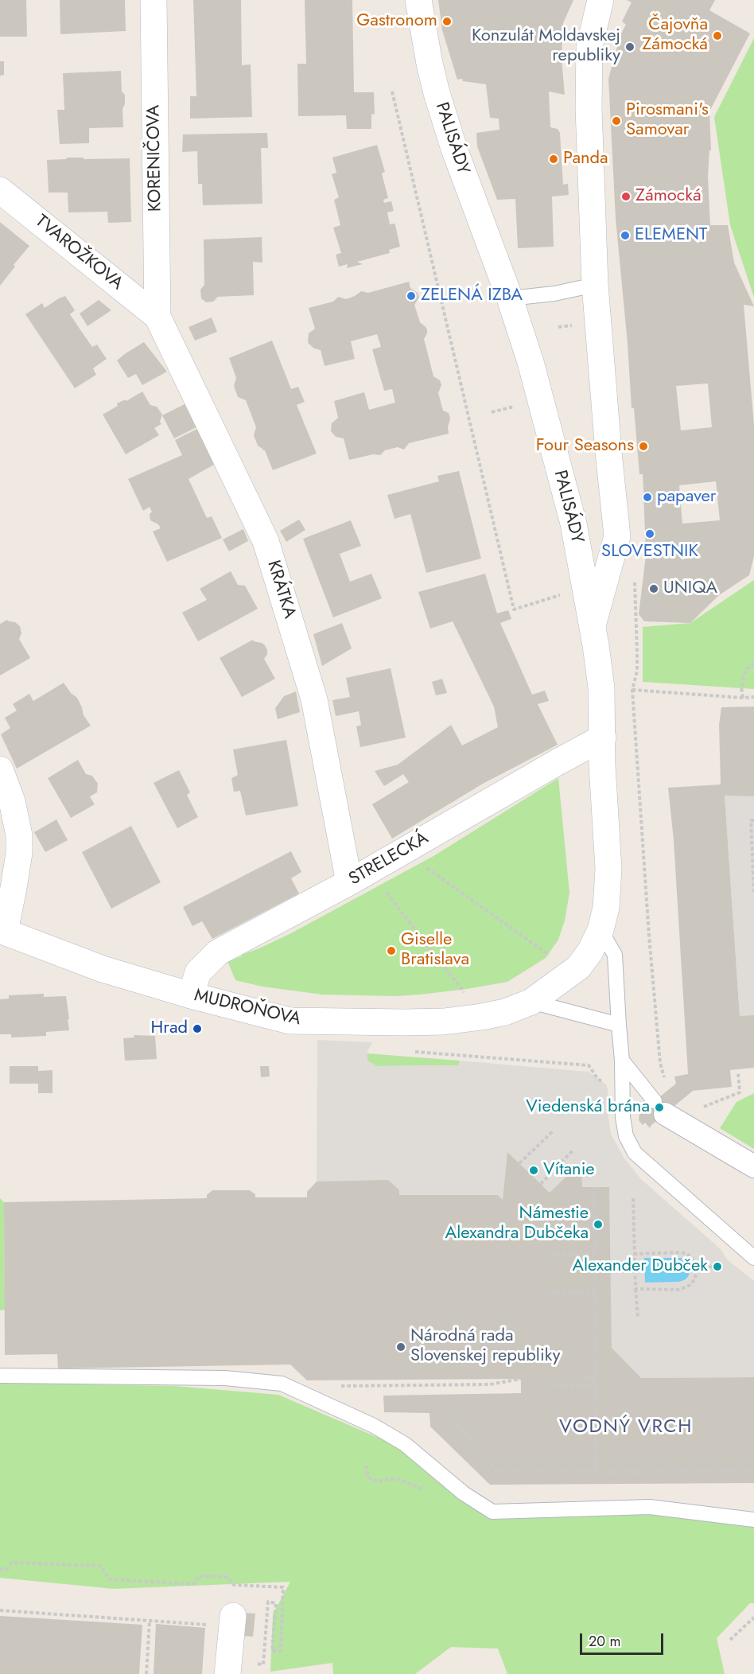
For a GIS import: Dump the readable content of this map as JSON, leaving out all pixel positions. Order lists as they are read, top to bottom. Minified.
{"streets":{"street":["PALISÁDY","KORENIČOVA","TVAROŽKOVA","KRÁTKA","STRELECKÁ","MUDROŇOVA"]},"crossings":[["PALISÁDY","STRELECKÁ"],["PALISÁDY","MUDROŇOVA"],["KORENIČOVA","TVAROŽKOVA"],["KORENIČOVA","KRÁTKA"],["TVAROŽKOVA","KRÁTKA"],["KRÁTKA","STRELECKÁ"],["STRELECKÁ","MUDROŇOVA"]],"districts":["VODNÝ VRCH"],"places":["Gastronom","Čajovňa Zámocká","Konzulát Moldavskej republiky","Pirosmani's Samovar","Panda","Zámocká","ELEMENT","ZELENÁ IZBA","Four Seasons","papaver","SLOVESTNIK","UNIQA","Giselle Bratislava","Hrad","Viedenská brána","Vítanie","Námestie Alexandra Dubčeka","Alexander Dubček","Národná rada Slovenskej republiky"],"scale_bar":"20 m"}
